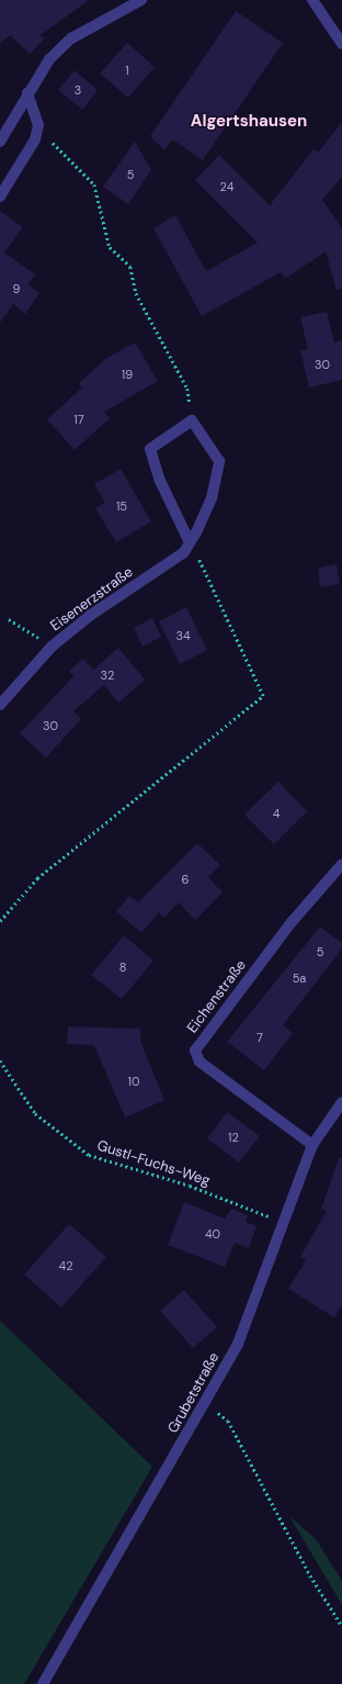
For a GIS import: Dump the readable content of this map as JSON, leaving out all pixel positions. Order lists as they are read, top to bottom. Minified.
{"streets":{"street":["Eisenerzstraße","Eichenstraße","Grubetstraße"],"path":["Gustl-Fuchs-Weg"]},"crossings":[["Eichenstraße","Grubetstraße"],["Gustl-Fuchs-Weg","Grubetstraße"]],"districts":["Algertshausen"],"house_numbers":["1","3","5","24","9","30","19","17","15","34","32","30","4","6","5","8","5a","7","10","12","40","42"]}
